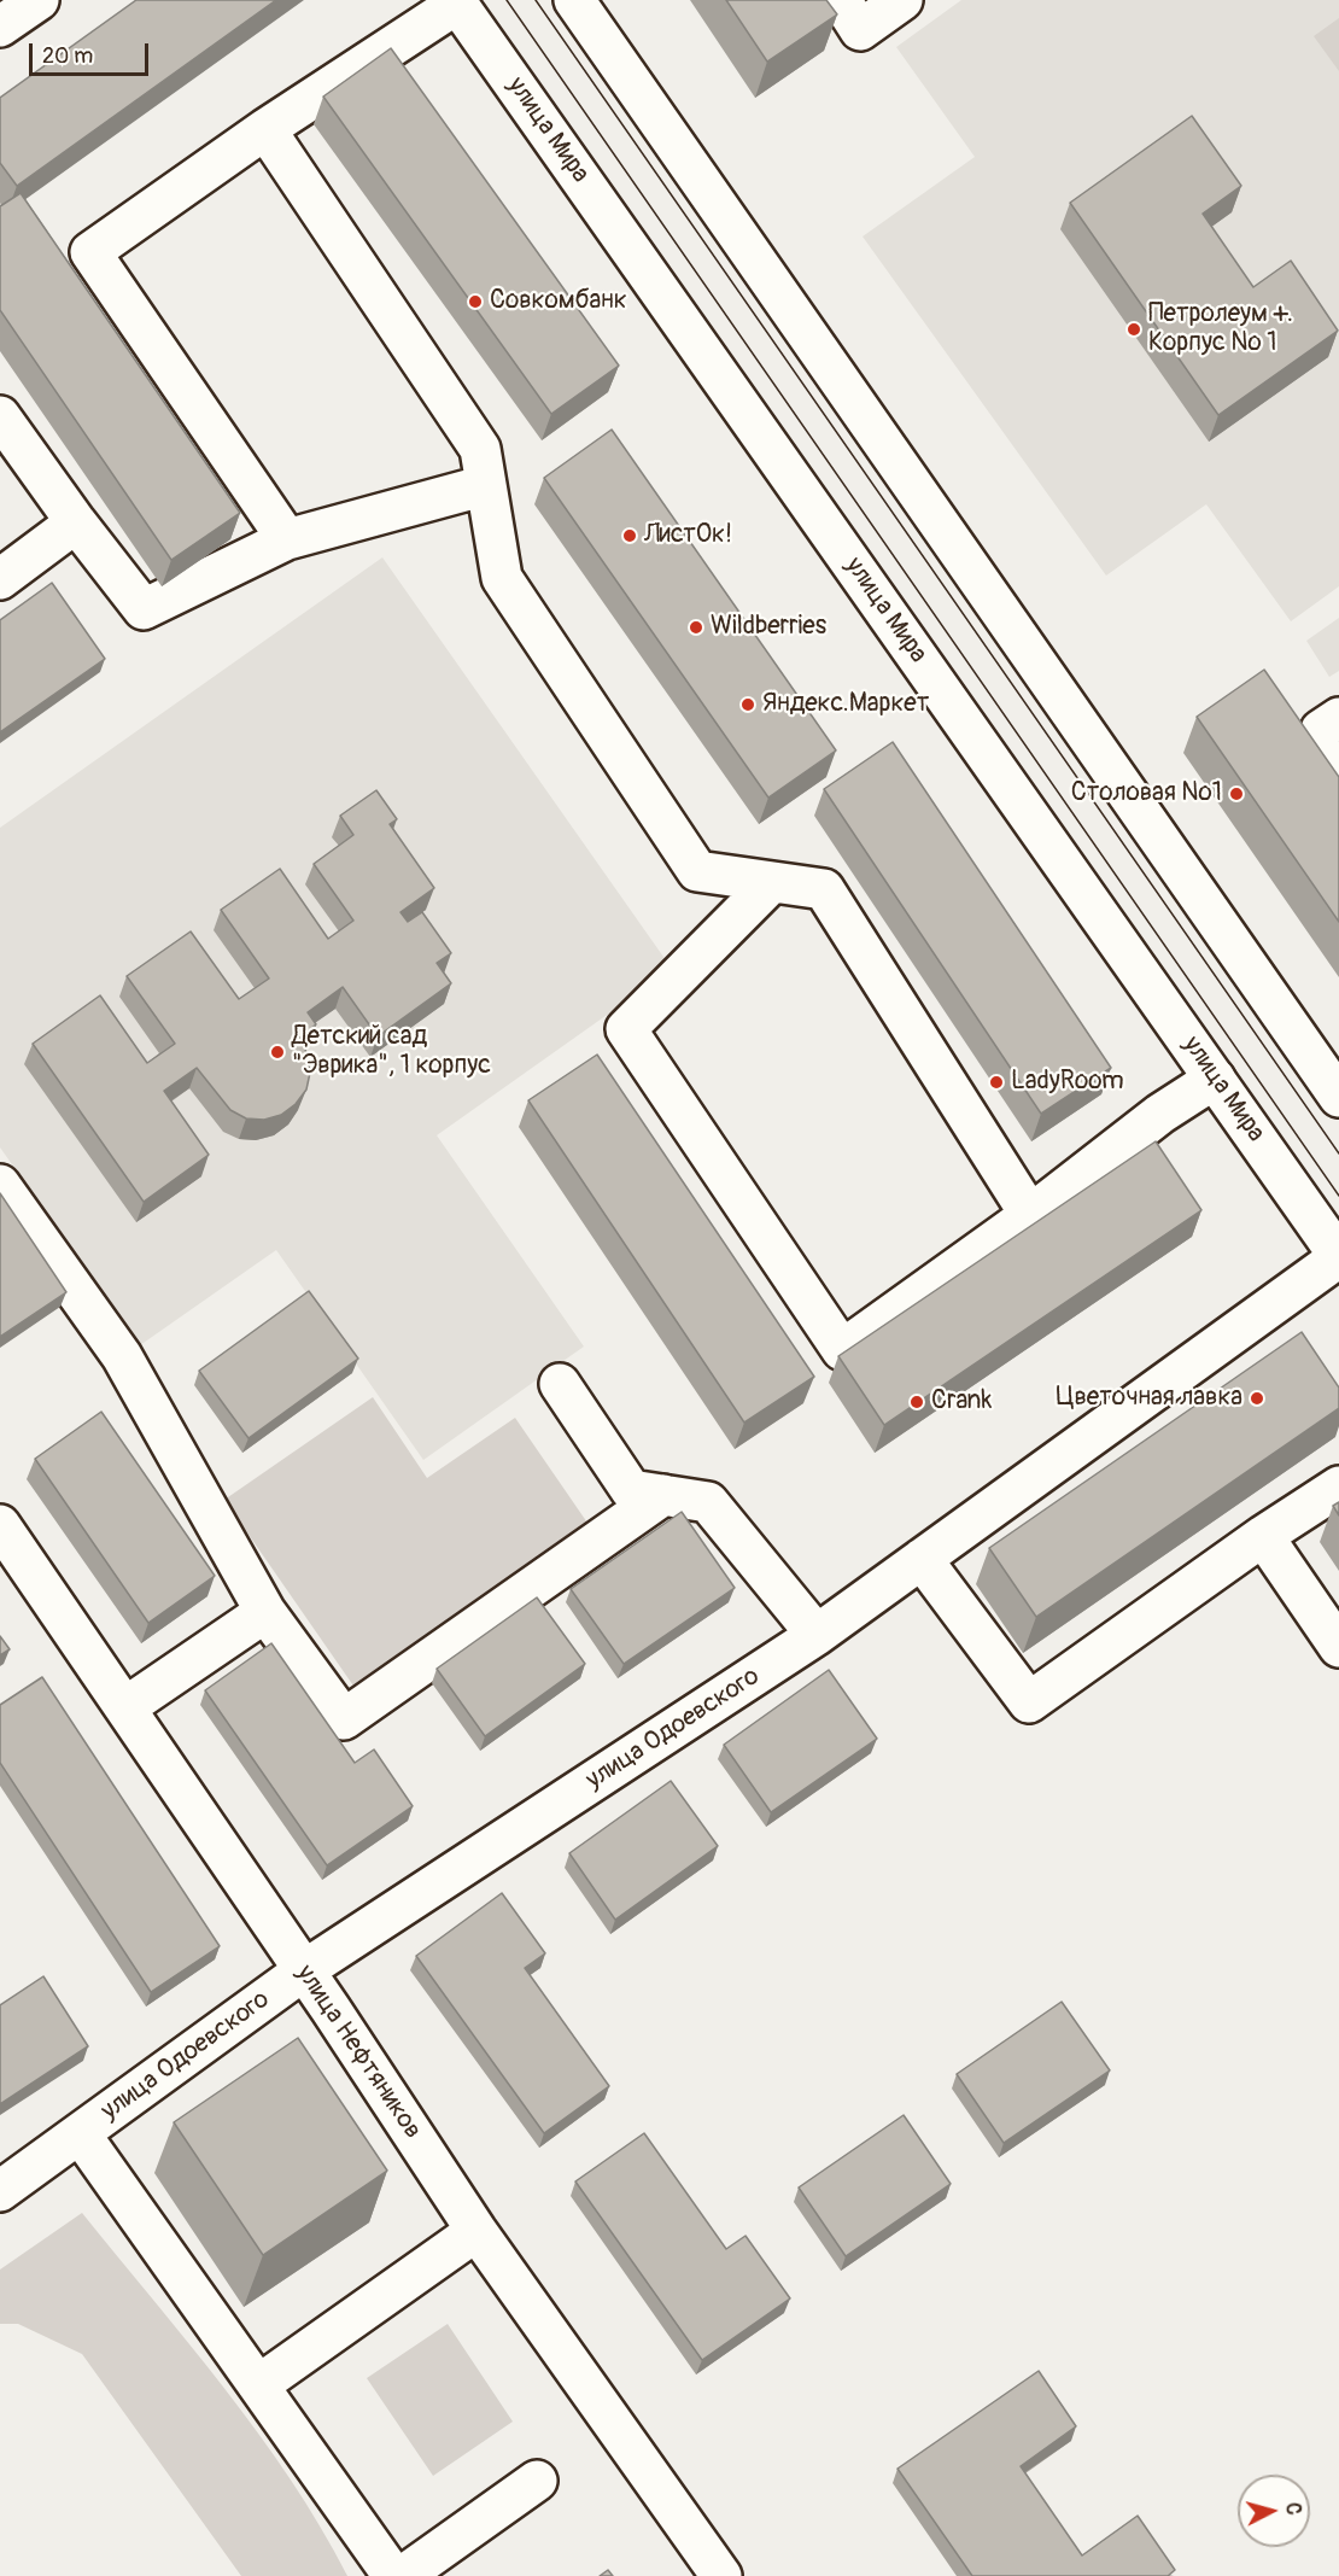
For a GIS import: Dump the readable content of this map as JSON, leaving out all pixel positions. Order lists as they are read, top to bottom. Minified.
{"streets":{"street":["улица Мира","улица Одоевского","улица Нефтяников"]},"crossings":[["улица Мира","улица Одоевского"],["улица Одоевского","улица Нефтяников"]],"places":["Совкомбанк","Петролеум +. Корпус № 1","ЛистОк!","Wildberries","Яндекс.Маркет","Столовая №1","Детский сад \"Эврика\", 1 корпус","LadyRoom","Цветочная лавка","Crank"],"scale_bar":"20 m","north":"right"}
